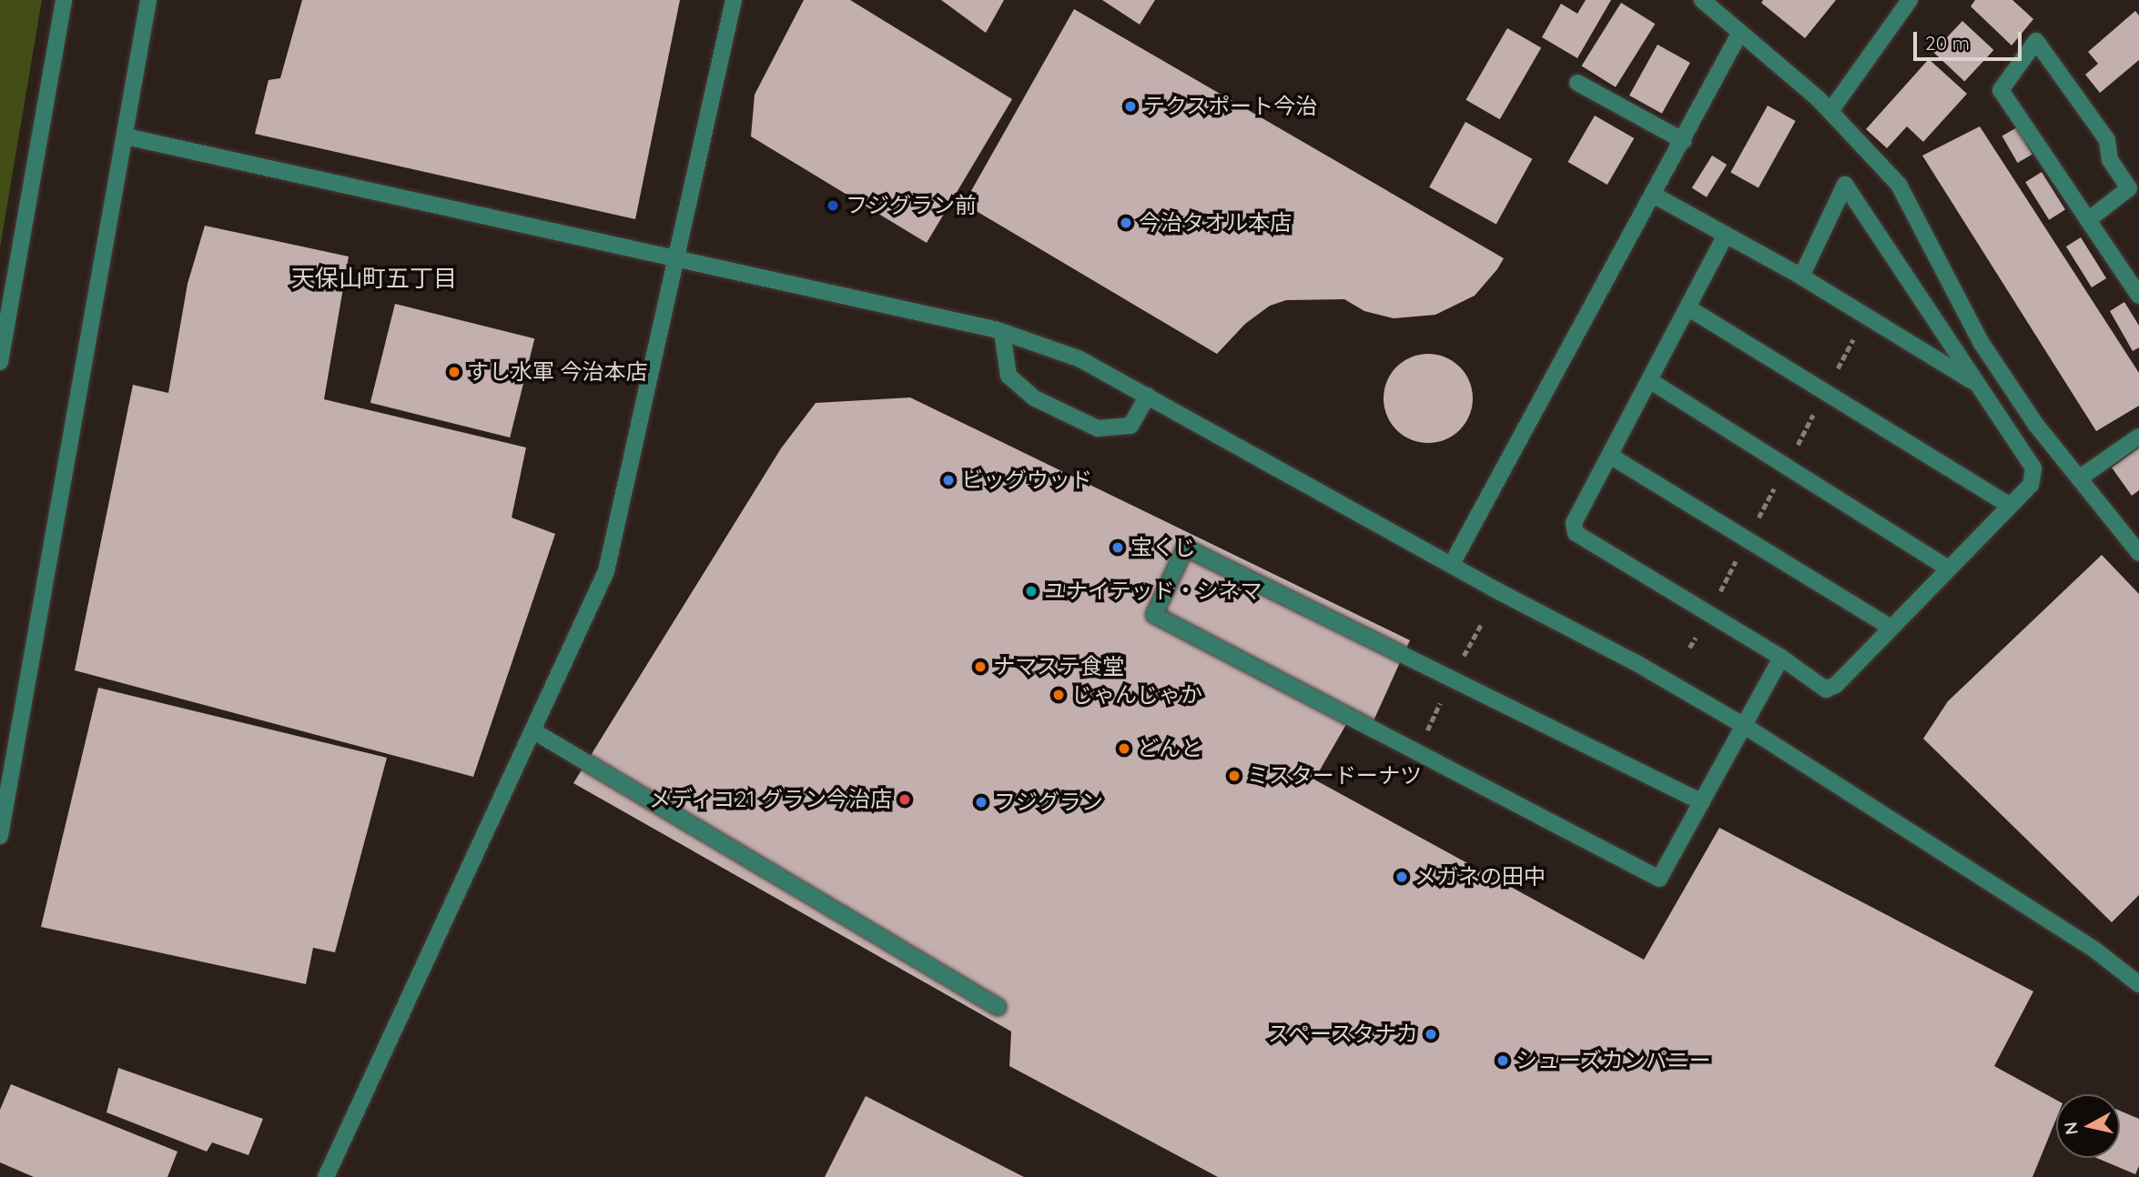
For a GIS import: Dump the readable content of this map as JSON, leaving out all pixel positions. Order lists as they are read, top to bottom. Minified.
{"districts":["天保山町五丁目"],"places":["テクスポート今治","フジグラン前","今治タオル本店","すし水軍 今治本店","ビッグウッド","宝くじ","ユナイテッド・シネマ","ナマステ食堂","じゃんじゃか","どんと","ミスタードーナツ","メディコ21 グラン今治店","フジグラン","メガネの田中","スペースタナカ","シューズカンパニー"],"scale_bar":"20 m","north":"left"}
